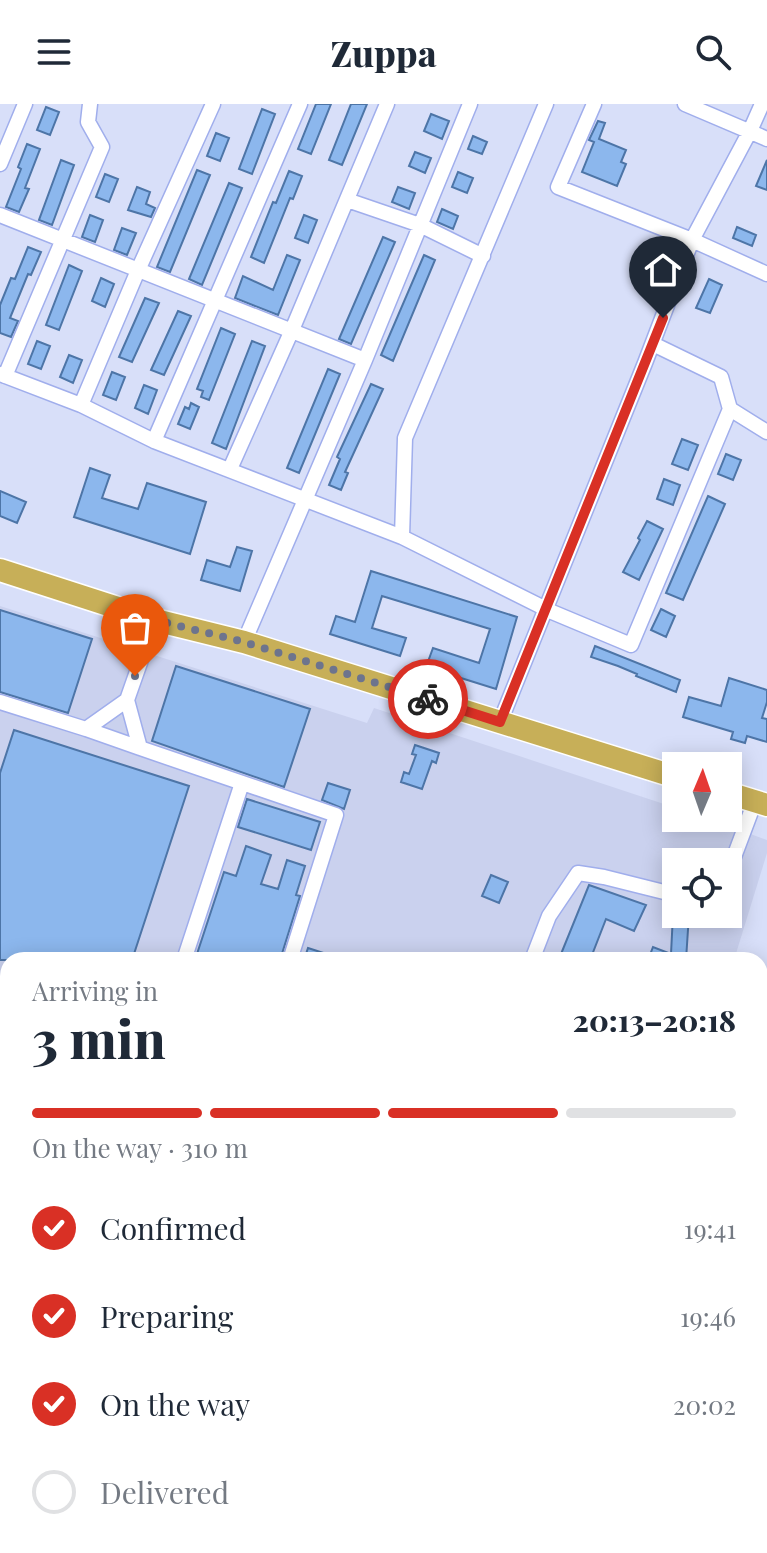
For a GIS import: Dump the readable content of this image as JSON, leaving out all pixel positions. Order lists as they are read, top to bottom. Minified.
{"north":"top","page":{"header":"Zuppa","heading":["3 min","Arriving in","20:13–20:18"],"bar":"On the way · 310 m","list":[["Confirmed","19:41"],["Preparing","19:46"],["On the way","20:02"],"Delivered"]}}
